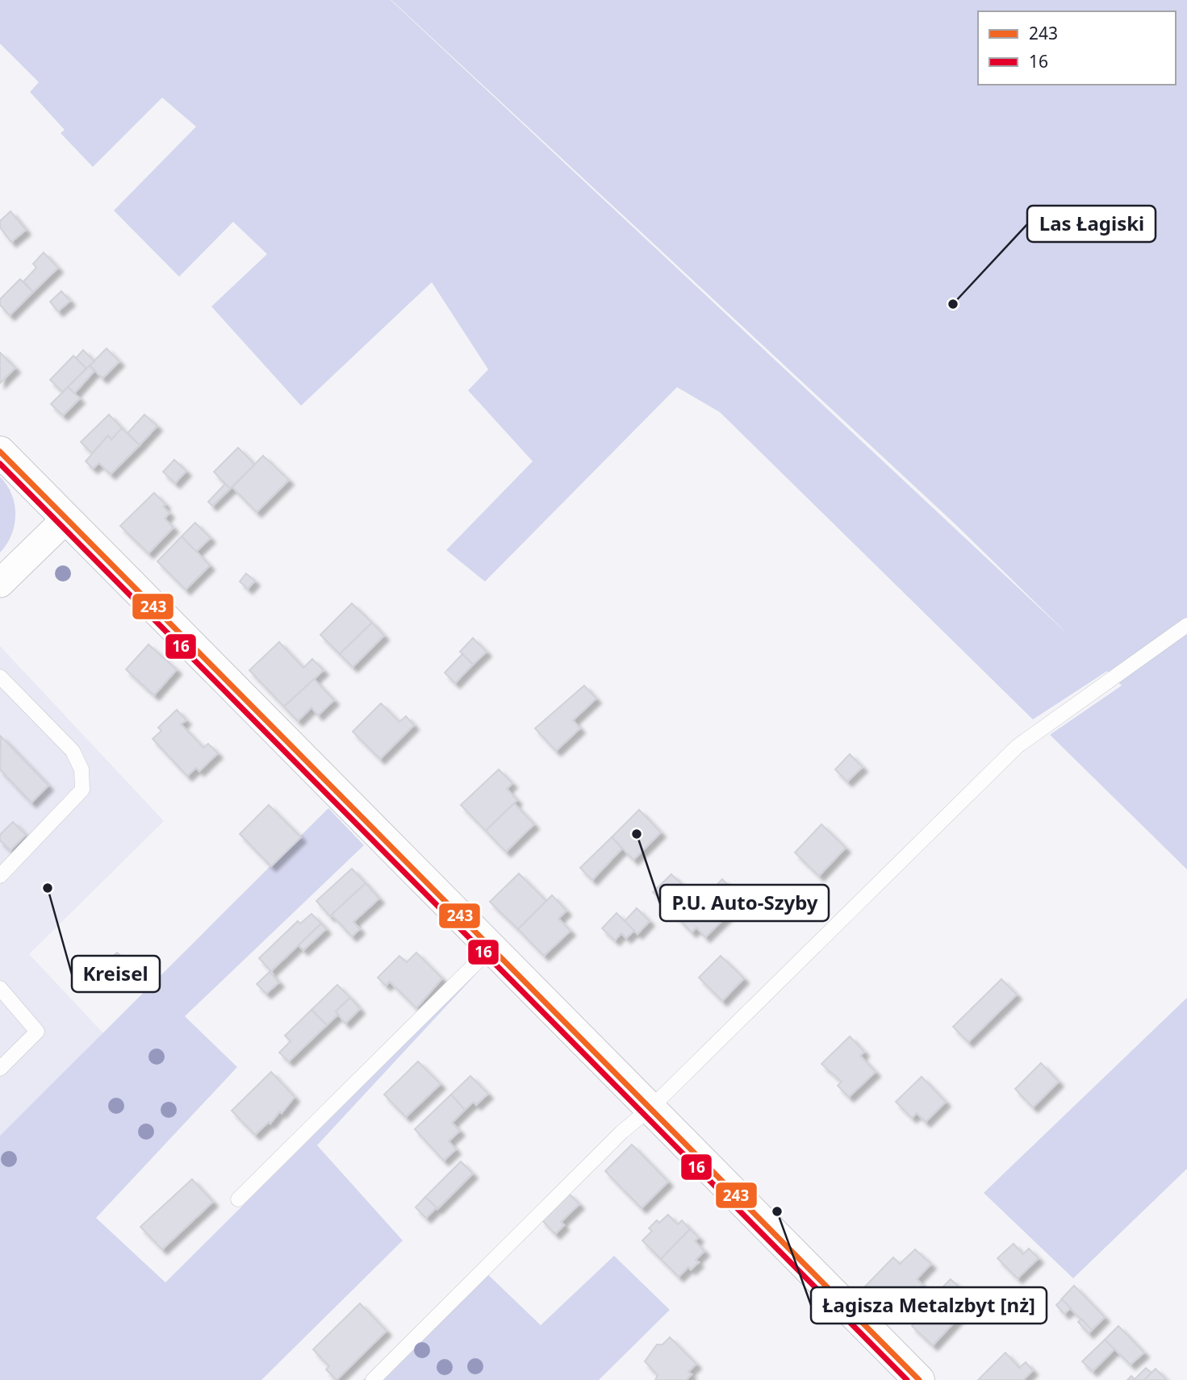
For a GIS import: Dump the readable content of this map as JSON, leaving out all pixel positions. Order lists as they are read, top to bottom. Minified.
{"places":["Las Łagiski","P.U. Auto-Szyby","Kreisel","Łagisza Metalzbyt [nż]"],"lines":["transit line 243","transit line 16"],"legend":["243","16"]}
